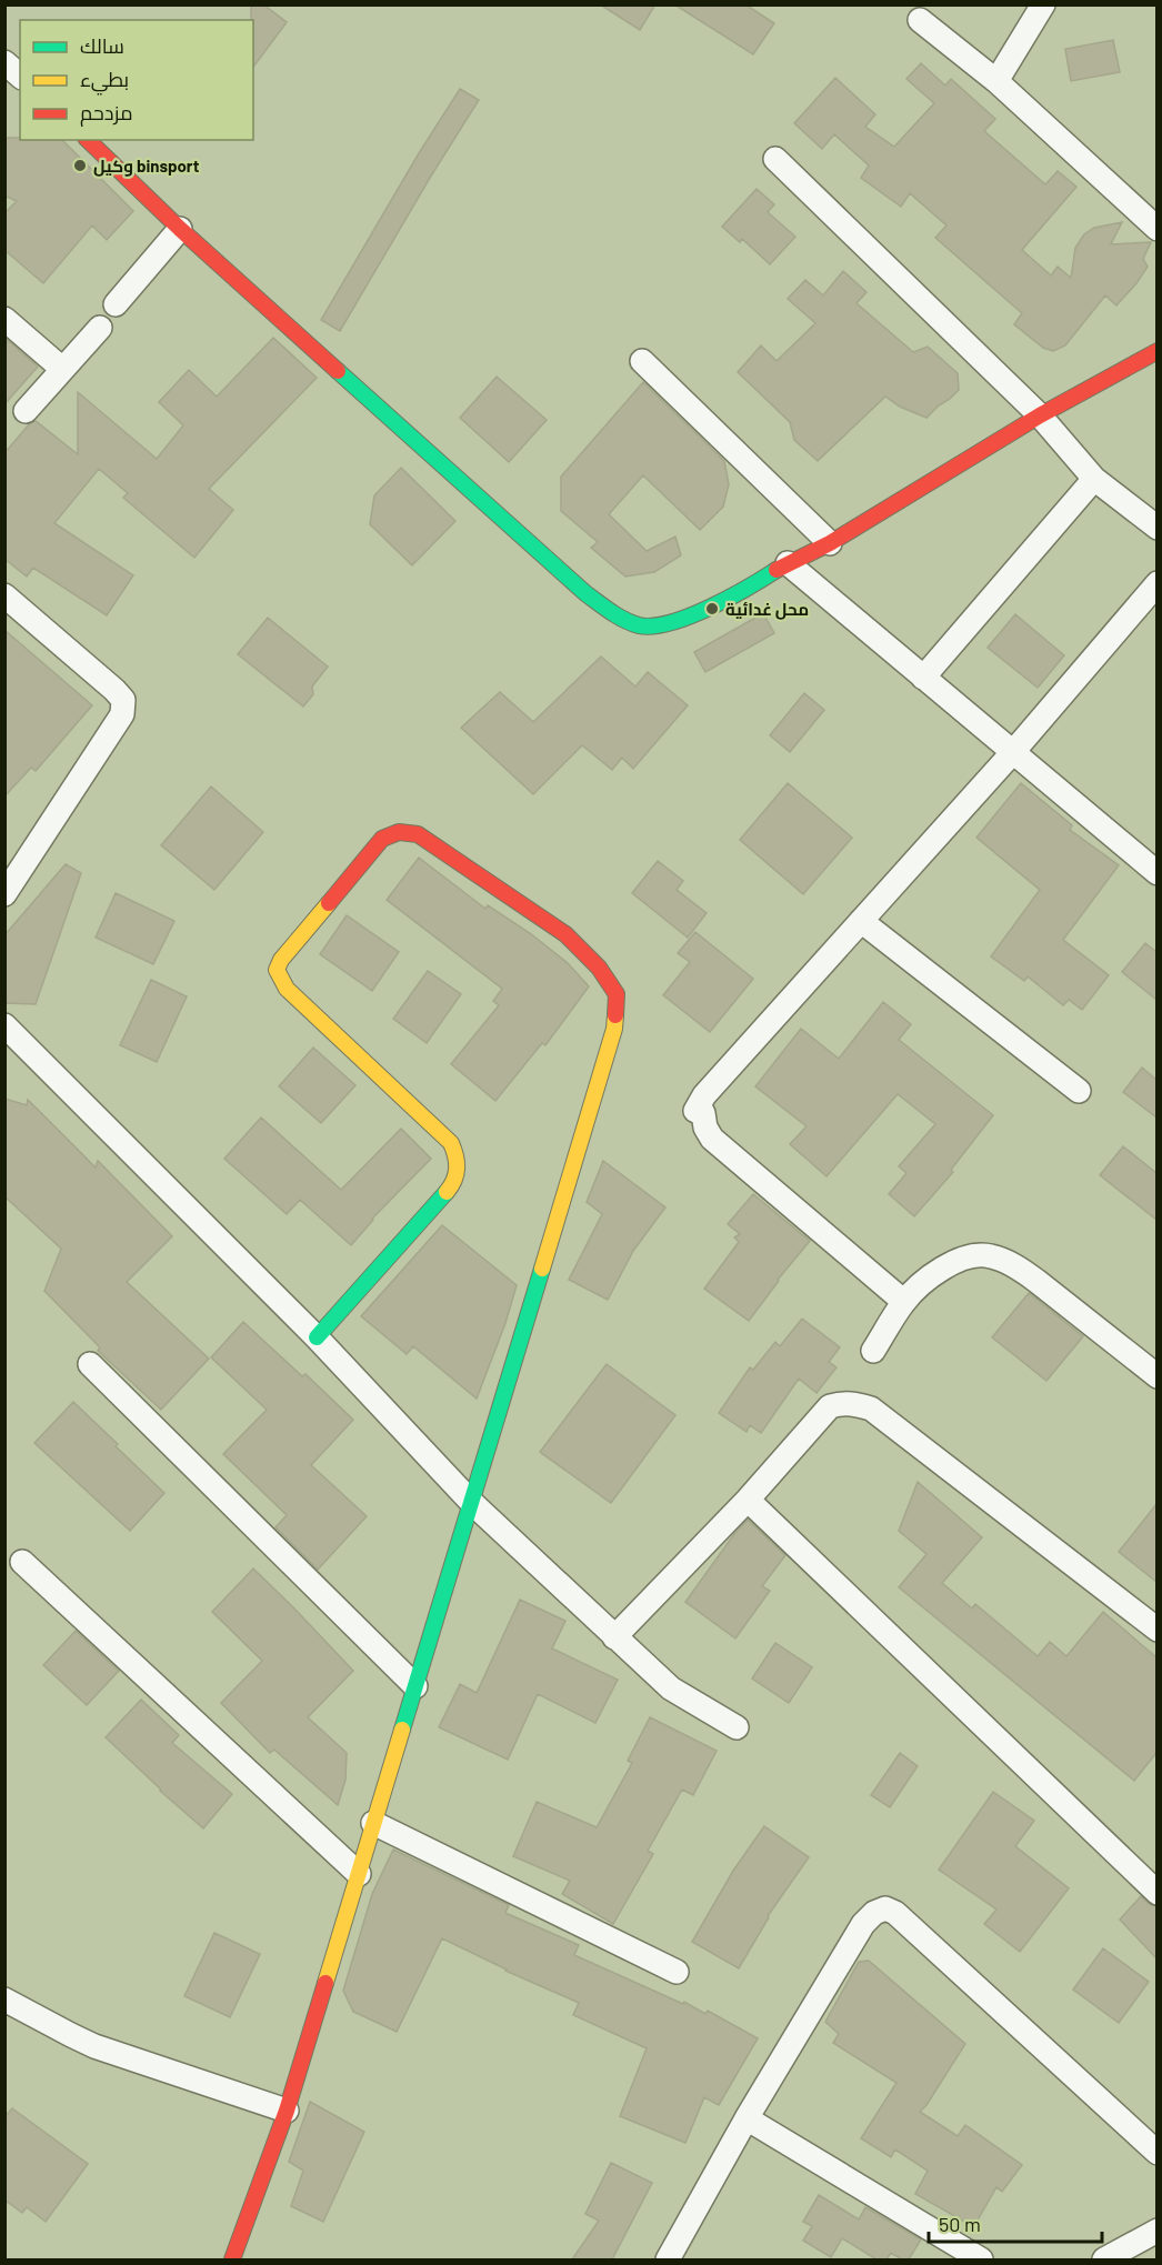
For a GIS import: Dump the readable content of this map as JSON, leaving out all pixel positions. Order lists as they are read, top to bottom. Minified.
{"places":["وكيل binsport","محل غدائية"],"legend":["سالك","بطيء","مزدحم"],"scale_bar":"50 m"}
